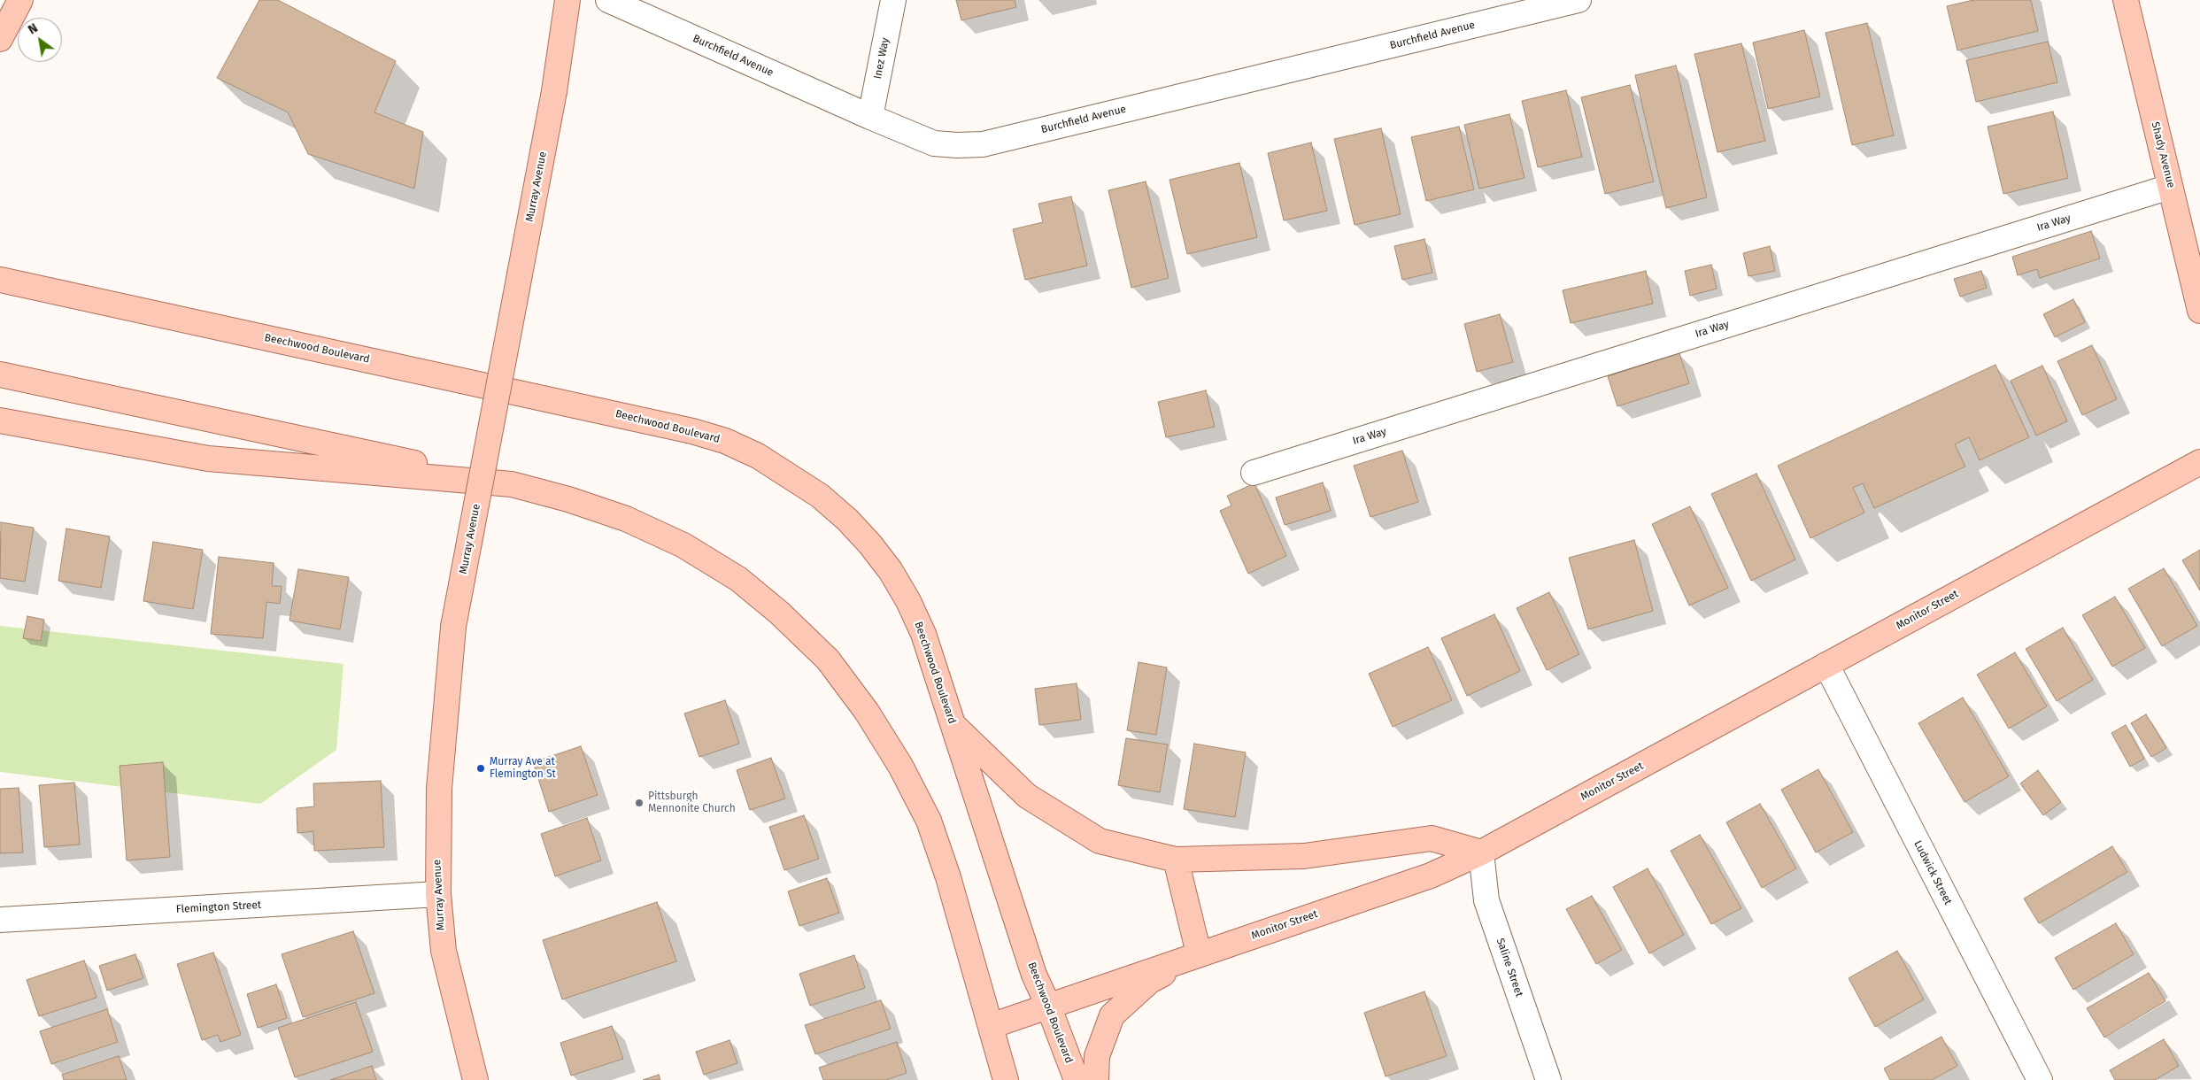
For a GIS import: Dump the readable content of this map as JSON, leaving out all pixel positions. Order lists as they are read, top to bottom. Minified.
{"streets":{"main road":["Shady Avenue","Murray Avenue","Beechwood Boulevard","Monitor Street"],"street":["Burchfield Avenue","Inez Way","Ira Way","Ludwick Street","Flemington Street","Saline Street"]},"crossings":[["Burchfield Avenue","Inez Way"],["Shady Avenue","Ira Way"],["Murray Avenue","Flemington Street"],["Beechwood Boulevard","Monitor Street"],["Monitor Street","Ludwick Street"],["Monitor Street","Saline Street"]],"places":["Murray Ave at Flemington St","Pittsburgh Mennonite Church"],"north":"top left"}
